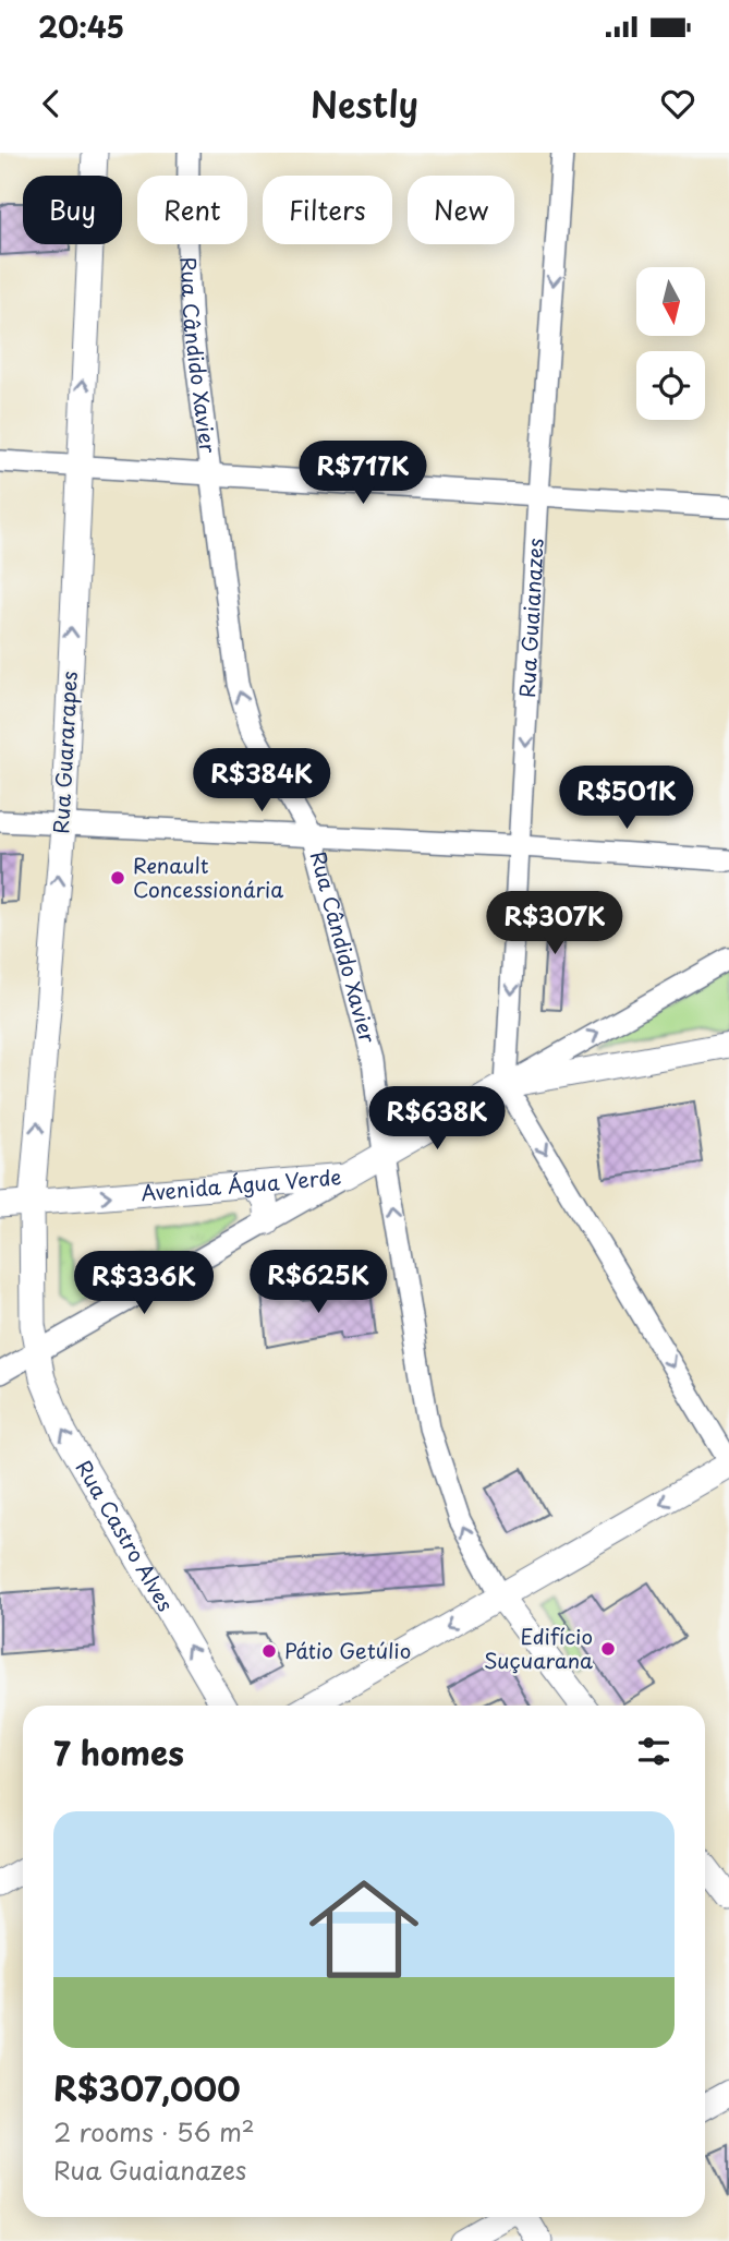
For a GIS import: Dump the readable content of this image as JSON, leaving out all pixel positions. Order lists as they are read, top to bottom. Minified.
{"streets":{"main road":["Rua Cândido Xavier","Rua Guararapes","Avenida Água Verde","Rua Castro Alves"],"street":["Rua Guaianazes"]},"crossings":[["Rua Cândido Xavier","Avenida Água Verde"],["Rua Guaianazes","Avenida Água Verde"],["Rua Guararapes","Avenida Água Verde"],["Rua Guararapes","Rua Castro Alves"]],"one_way":["Rua Cândido Xavier","Rua Guaianazes","Rua Guararapes","Rua Castro Alves"],"places":["Renault Concessionária","Edifício Suçuarana","Pátio Getúlio"],"north":"bottom","page":{"status":"20:45","header":"Nestly","chip":["Buy","Rent","Filters","New"],"price":["R$717K","R$384K","R$501K","R$307K","R$638K","R$625K","R$336K"],"heading":"7 homes","list":[{"name":"R$307,000","note":"2 rooms · 56 m² · Rua Guaianazes"}]}}
